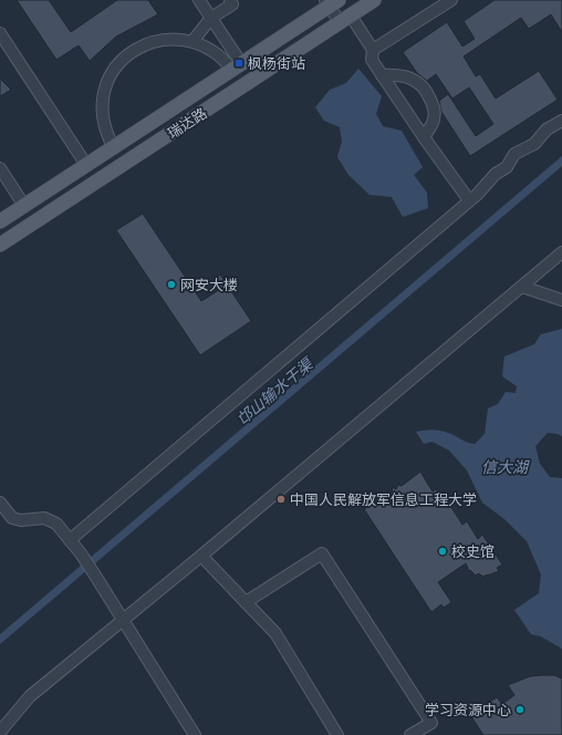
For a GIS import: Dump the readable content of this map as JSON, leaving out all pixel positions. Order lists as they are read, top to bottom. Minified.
{"streets":{"main road":["瑞达路"]},"water":["邙山输水干渠","信大湖"],"places":{"transit":["枫杨街站"],"other":["网安大楼","中国人民解放军信息工程大学","校史馆","学习资源中心"]}}
